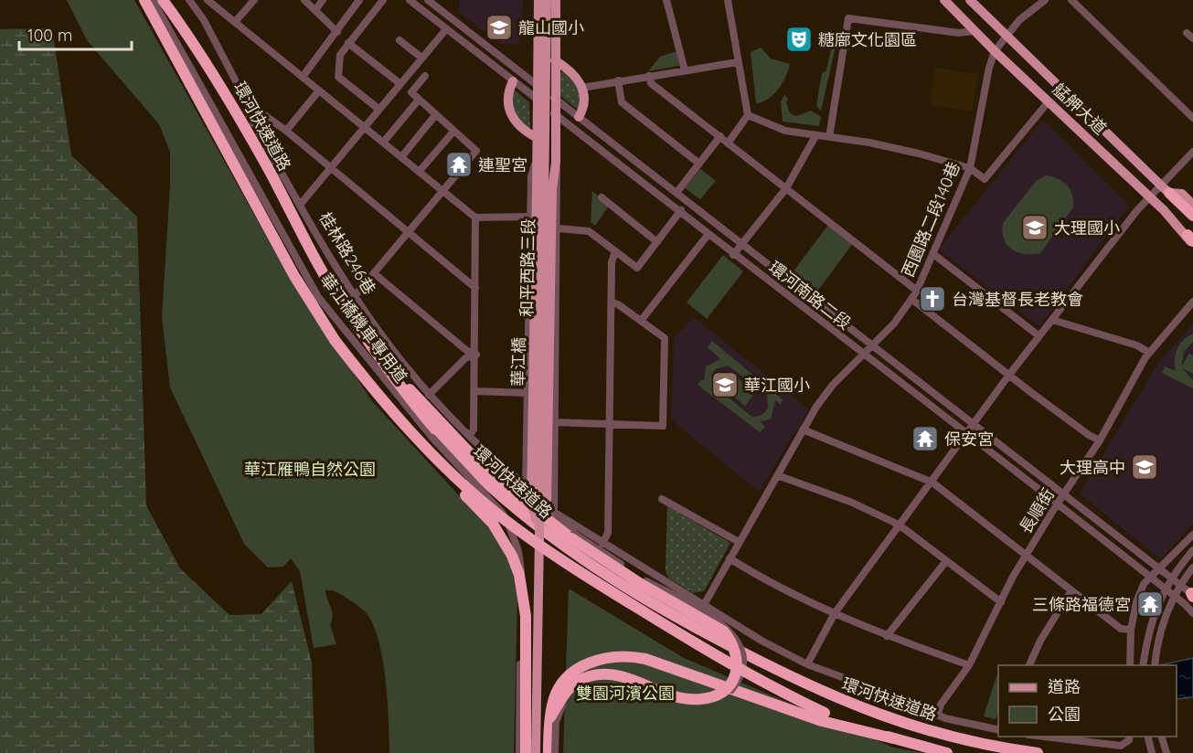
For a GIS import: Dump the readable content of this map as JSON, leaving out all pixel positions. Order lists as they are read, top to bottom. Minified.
{"streets":{"highway":["艋舺大道","環河快速道路"],"main road":["和平西路三段","華江橋"],"street":["西園路二段140巷","桂林路246巷","環河南路二段","華江橋機車專用道","長順街"]},"crossings":[["艋舺大道","西園路二段140巷"],["西園路二段140巷","環河南路二段"],["桂林路246巷","和平西路三段"],["和平西路三段","環河南路二段"],["和平西路三段","華江橋"],["環河南路二段","長順街"]],"parks":["華江雁鴨自然公園","雙園河濱公園"],"places":{"school or university":["龍山國小","大理國小","華江國小","大理高中"],"theatre":["糖廍文化園區"],"temple":["連聖宮","保安宮","三條路福德宮"],"church":["台灣基督長老教會"]},"legend":["道路","公園"],"scale_bar":"100 m"}
